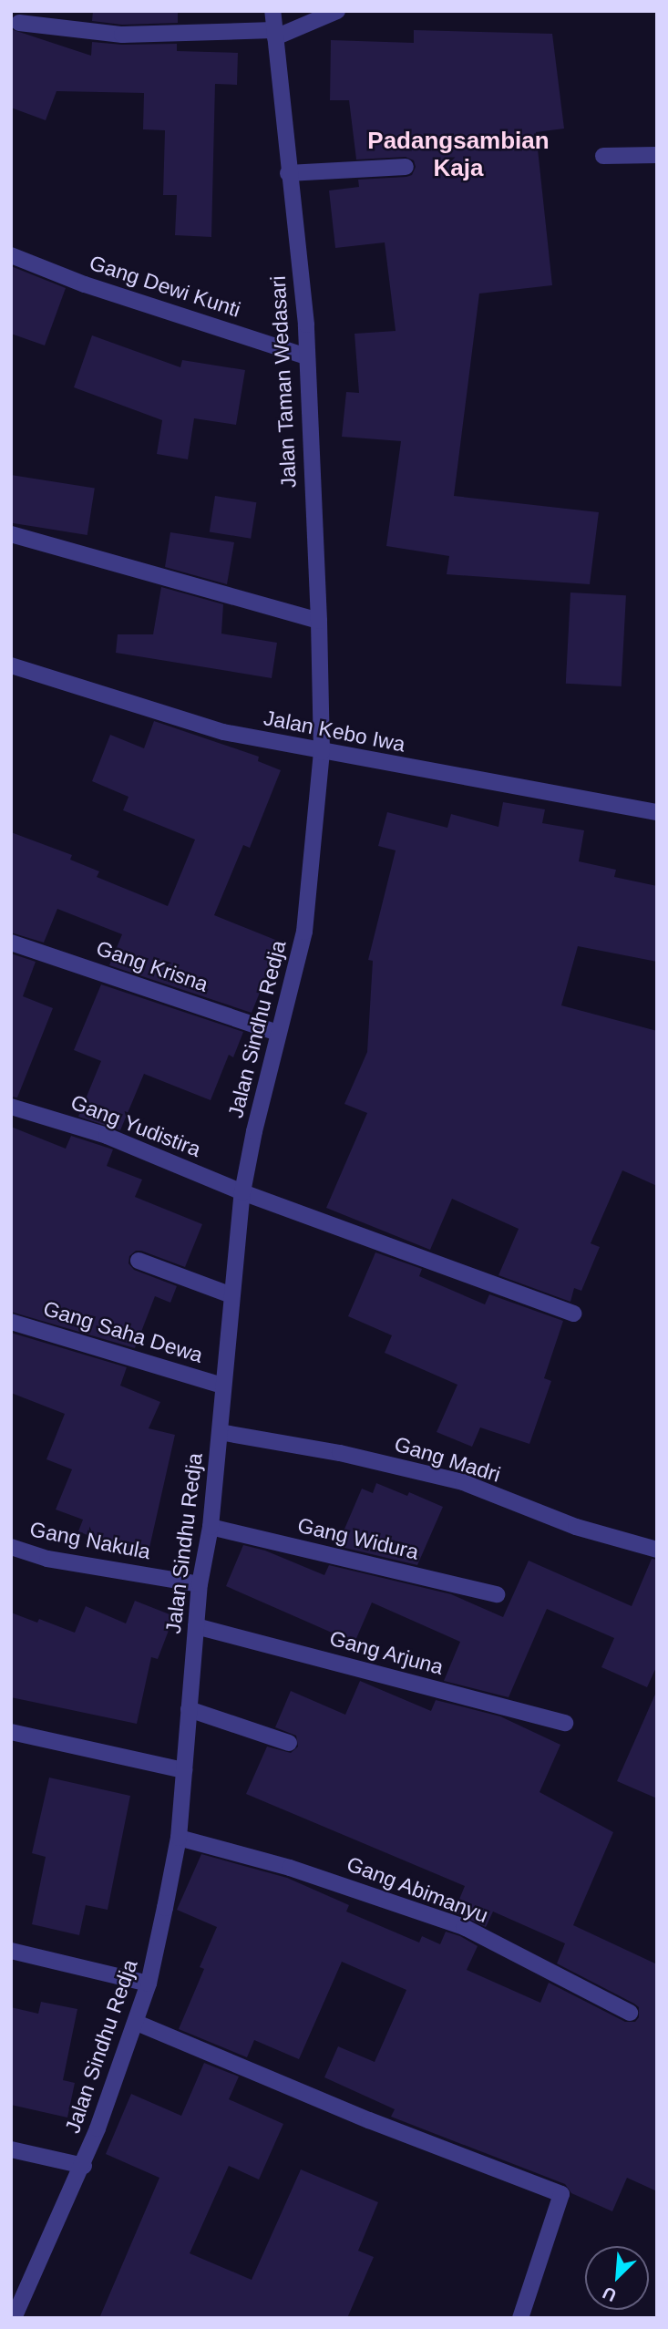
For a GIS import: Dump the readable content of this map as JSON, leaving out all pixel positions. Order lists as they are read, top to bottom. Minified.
{"streets":{"street":["Gang Dewi Kunti","Jalan Taman Wedasari","Jalan Kebo Iwa","Gang Krisna","Jalan Sindhu Redja","Gang Yudistira","Gang Saha Dewa","Gang Madri","Gang Widura","Gang Nakula","Gang Arjuna","Gang Abimanyu"]},"crossings":[["Gang Dewi Kunti","Jalan Taman Wedasari"],["Jalan Taman Wedasari","Jalan Kebo Iwa"],["Jalan Taman Wedasari","Jalan Sindhu Redja"],["Jalan Kebo Iwa","Jalan Sindhu Redja"],["Gang Krisna","Jalan Sindhu Redja"],["Jalan Sindhu Redja","Gang Yudistira"],["Jalan Sindhu Redja","Gang Saha Dewa"],["Jalan Sindhu Redja","Gang Madri"],["Jalan Sindhu Redja","Gang Widura"],["Jalan Sindhu Redja","Gang Nakula"],["Jalan Sindhu Redja","Gang Arjuna"],["Jalan Sindhu Redja","Gang Abimanyu"]],"districts":["Padangsambian Kaja"],"north":"bottom left"}
